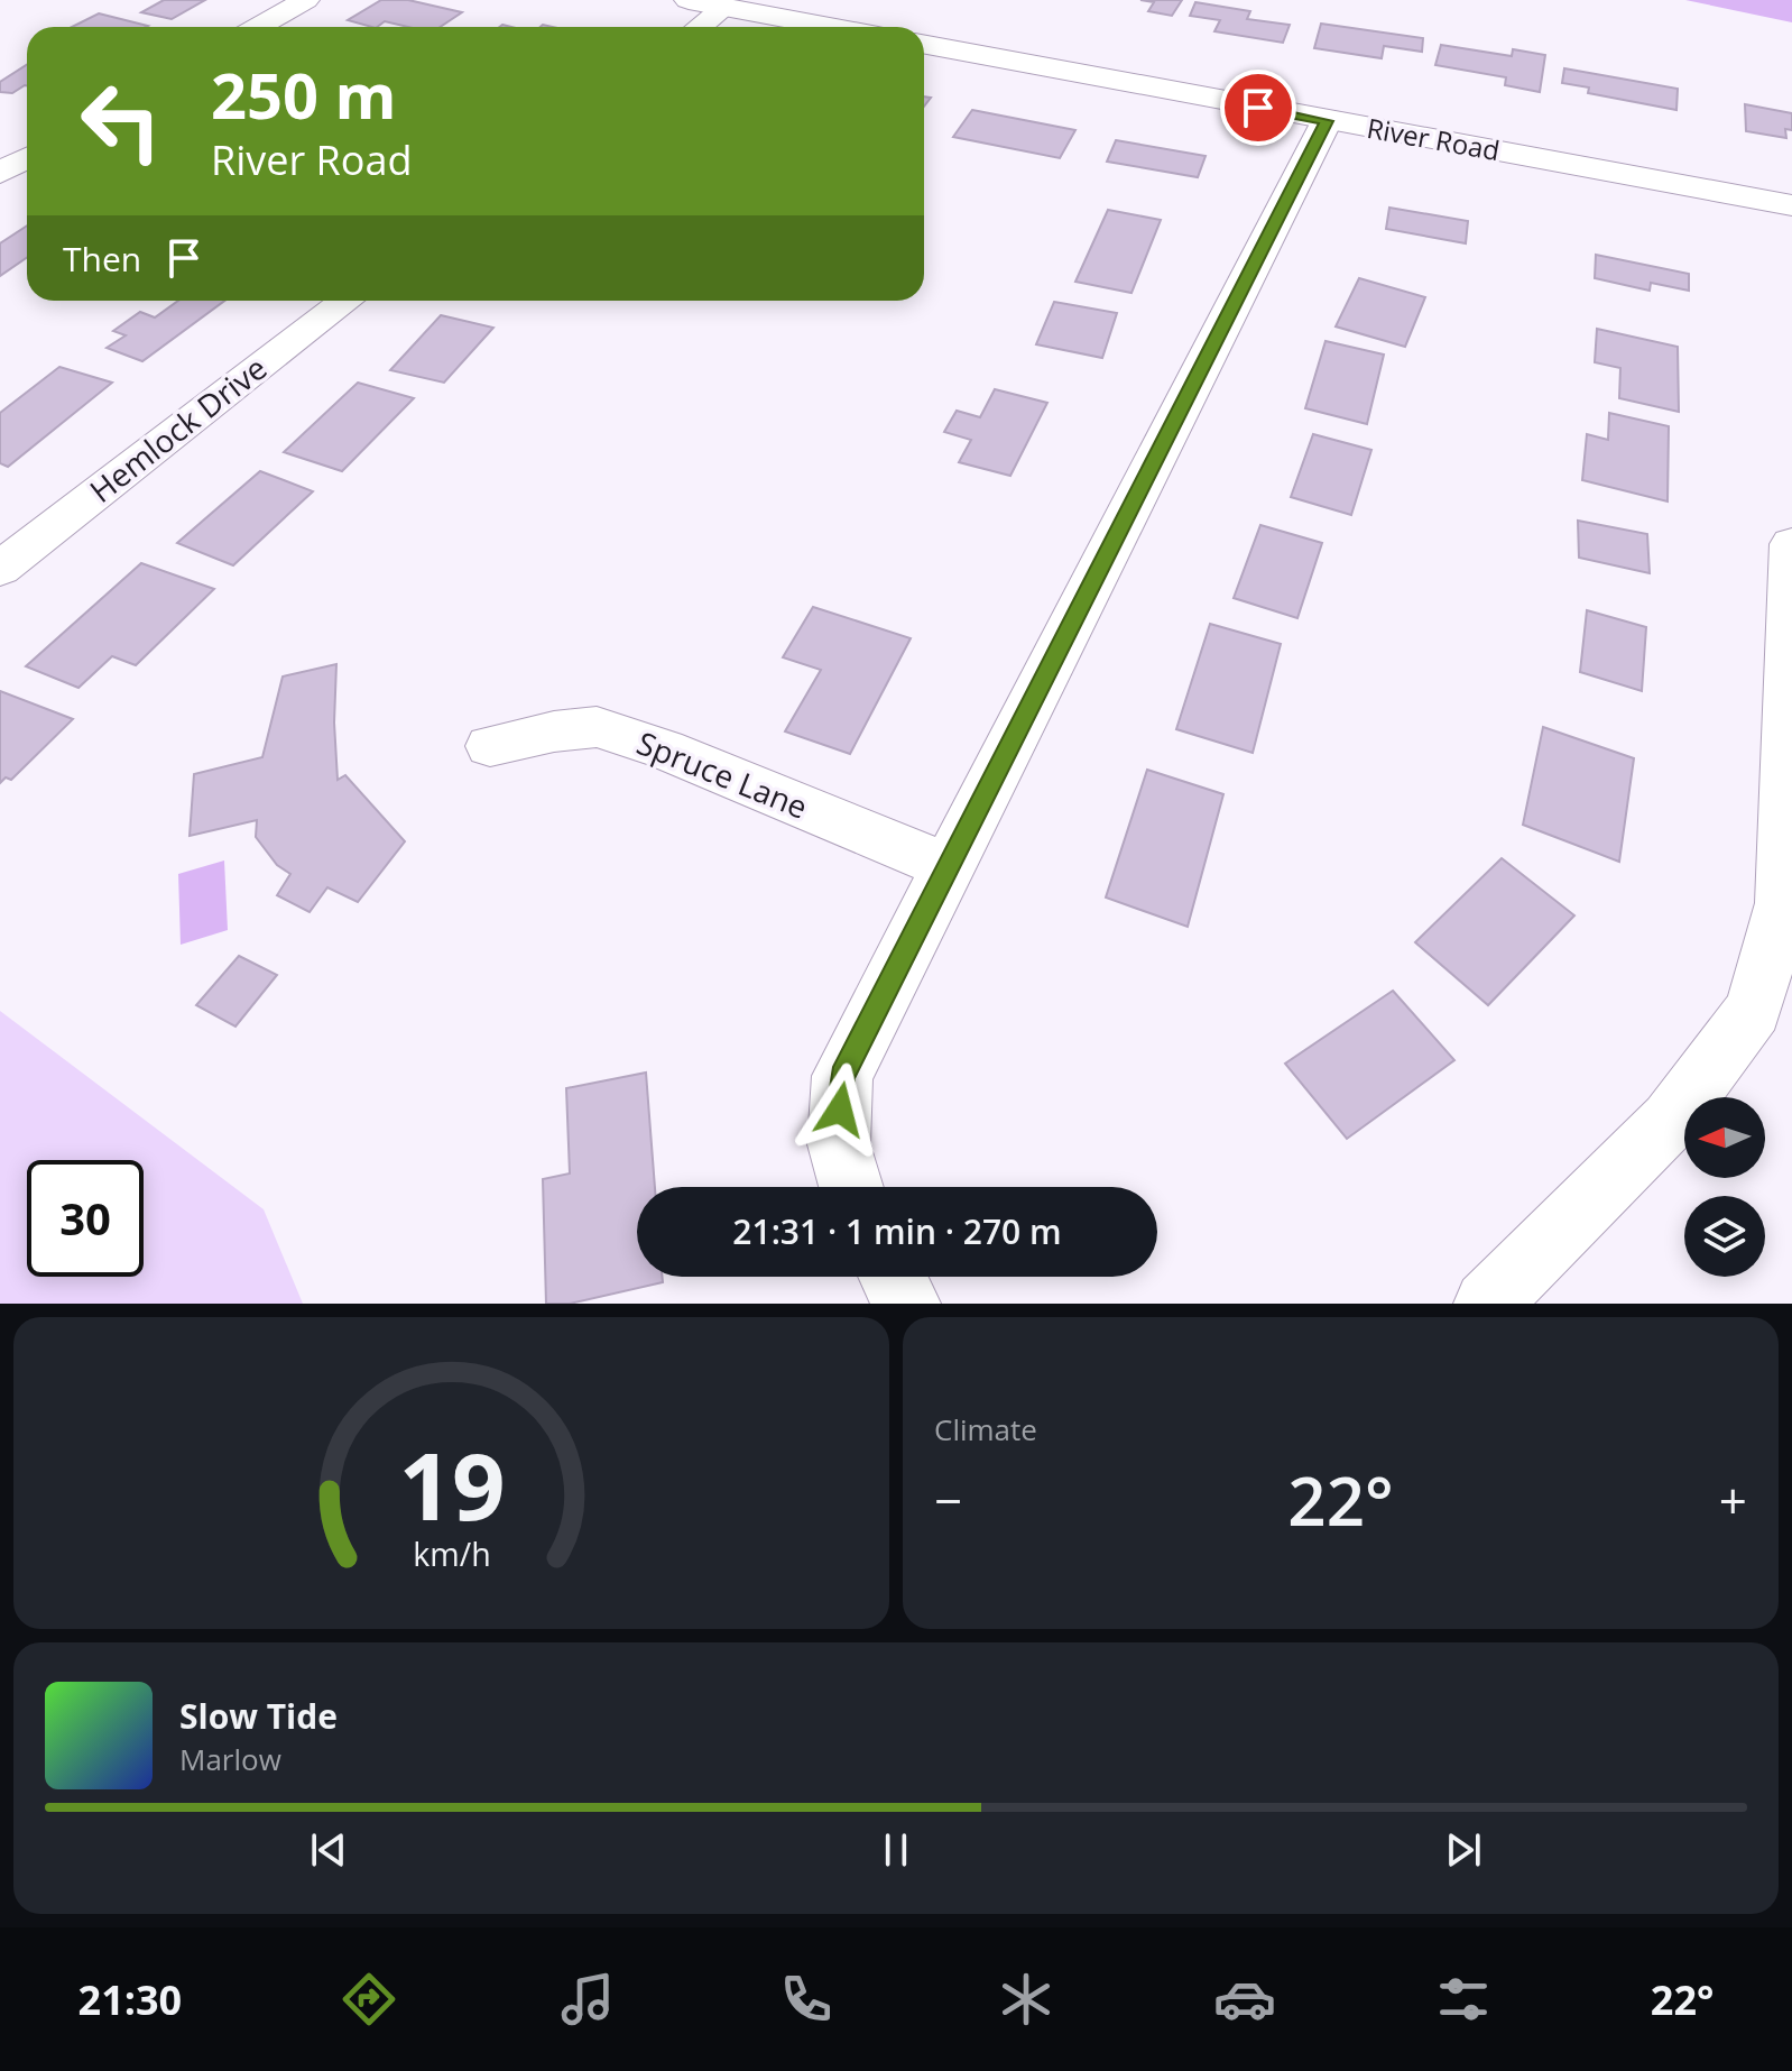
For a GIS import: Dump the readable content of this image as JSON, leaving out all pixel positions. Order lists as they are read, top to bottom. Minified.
{"streets":{"street":["River Road","Hemlock Drive","Spruce Lane"]},"north":"left","page":{"turn":["250 m","River Road"],"then":"Then","limit":"30","trip":"21:31 · 1 min · 270 m","tile":"Climate","heat":["−","22°","+"],"song":["Slow Tide","Marlow"],"tabs":["21:30","22°"],"gauge":["19","km/h"]}}
